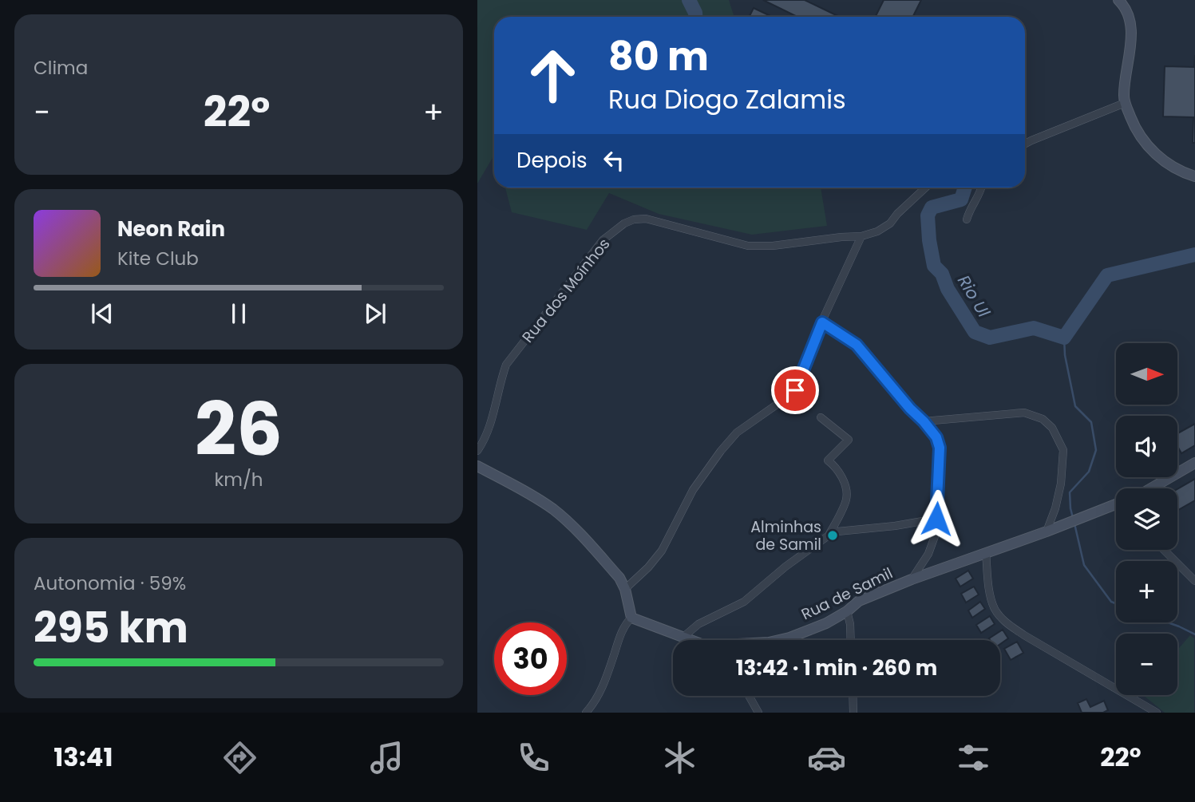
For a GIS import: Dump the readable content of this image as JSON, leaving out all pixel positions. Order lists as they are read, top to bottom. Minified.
{"streets":{"street":["Rua dos Moínhos","Rua de Samil"]},"water":["Rio Ul"],"places":["Alminhas de Samil"],"north":"right","page":{"tile":["Clima",["26","km/h"],["Autonomia · 59%","295 km"]],"turn":["80 m","Rua Diogo Zalamis"],"heat":["−","22°","+"],"then":"Depois","song":["Neon Rain","Kite Club"],"map_buttons":["+","−"],"limit":"30","trip":"13:42 · 1 min · 260 m","tabs":["13:41","22°"]}}
